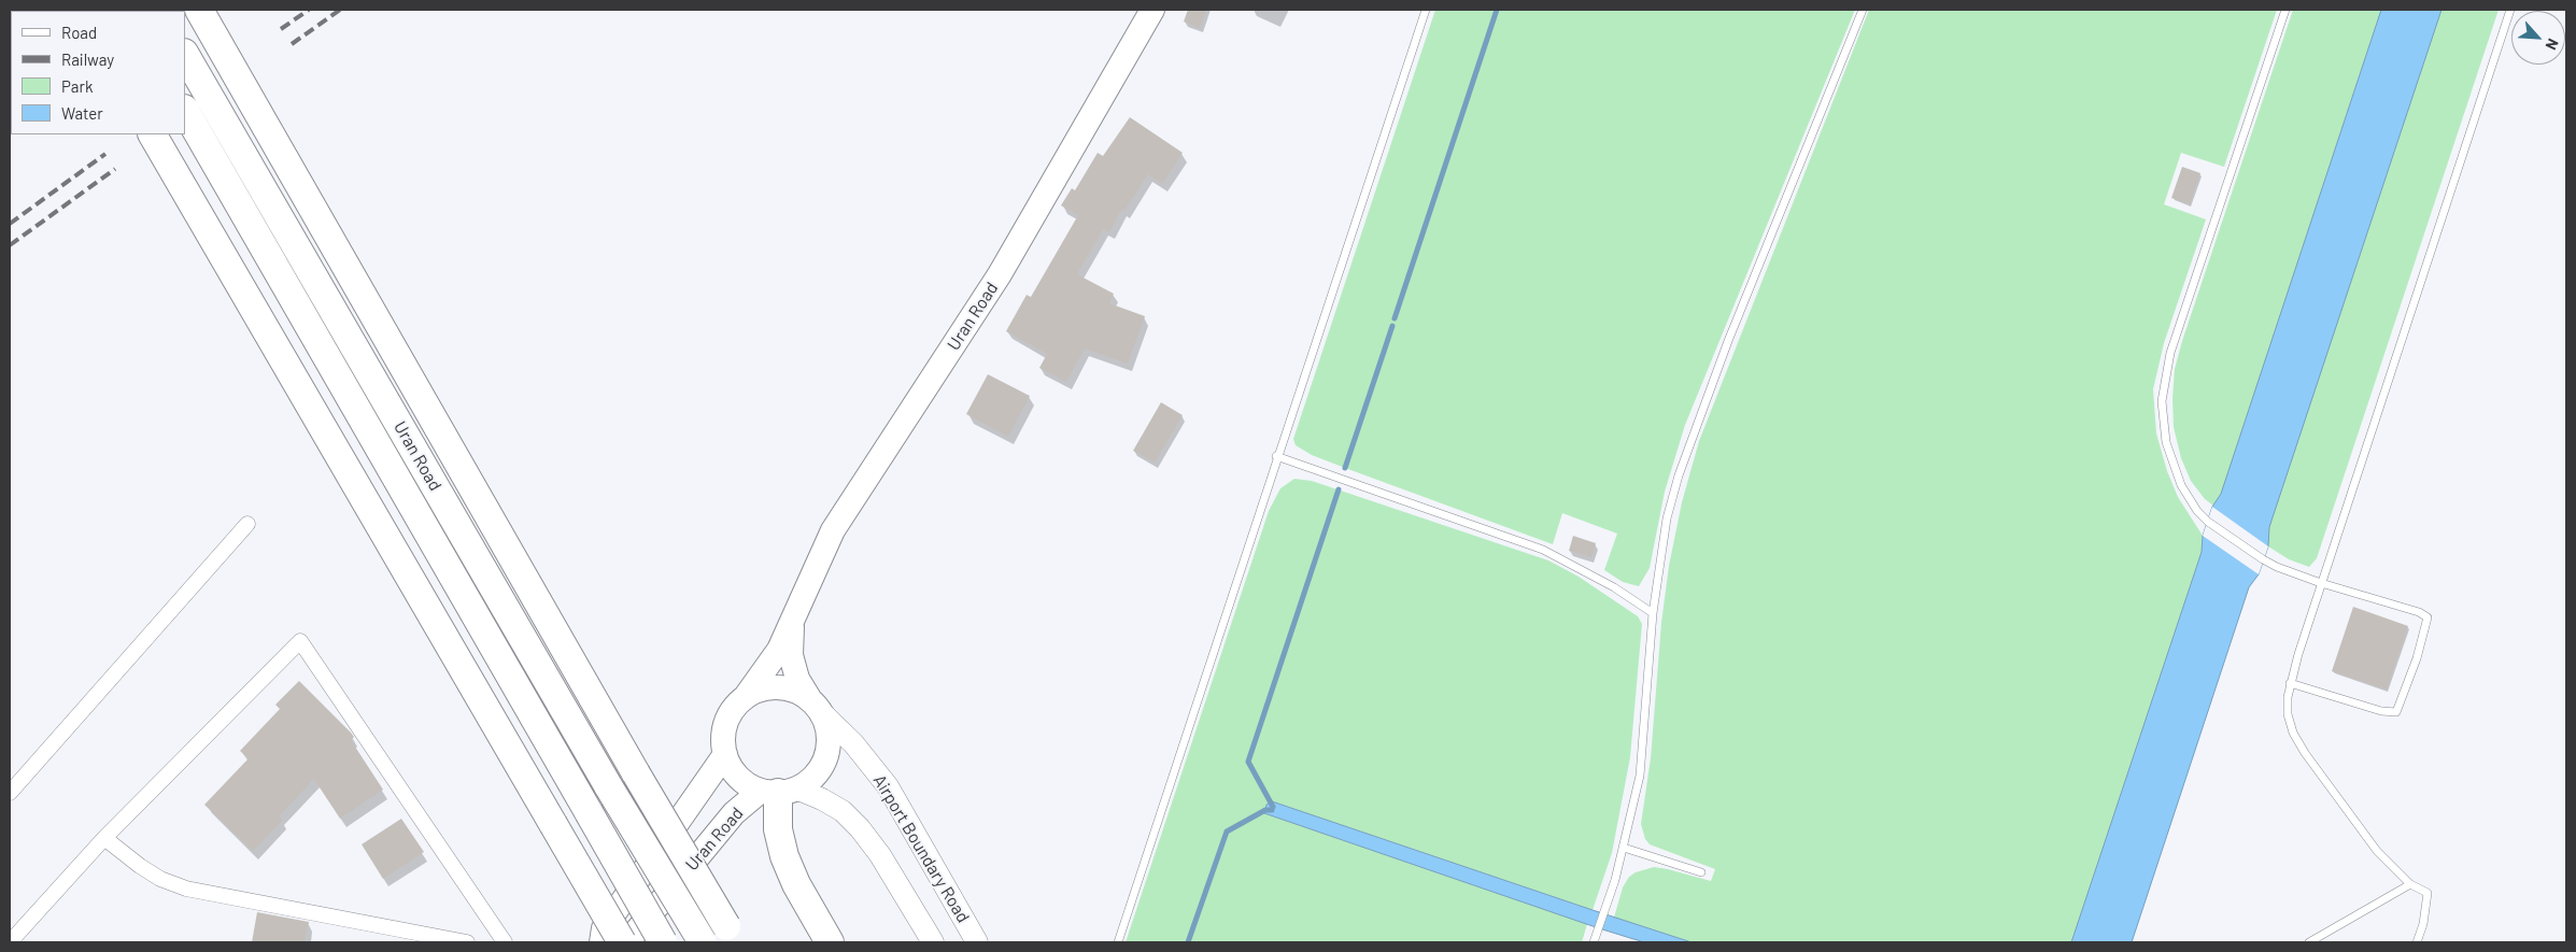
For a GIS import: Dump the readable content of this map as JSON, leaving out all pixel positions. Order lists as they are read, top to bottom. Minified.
{"streets":{"highway":["Uran Road"],"street":["Airport Boundary Road"]},"crossings":[["Uran Road","Airport Boundary Road"]],"legend":["Road","Railway","Park","Water"],"north":"bottom right"}
